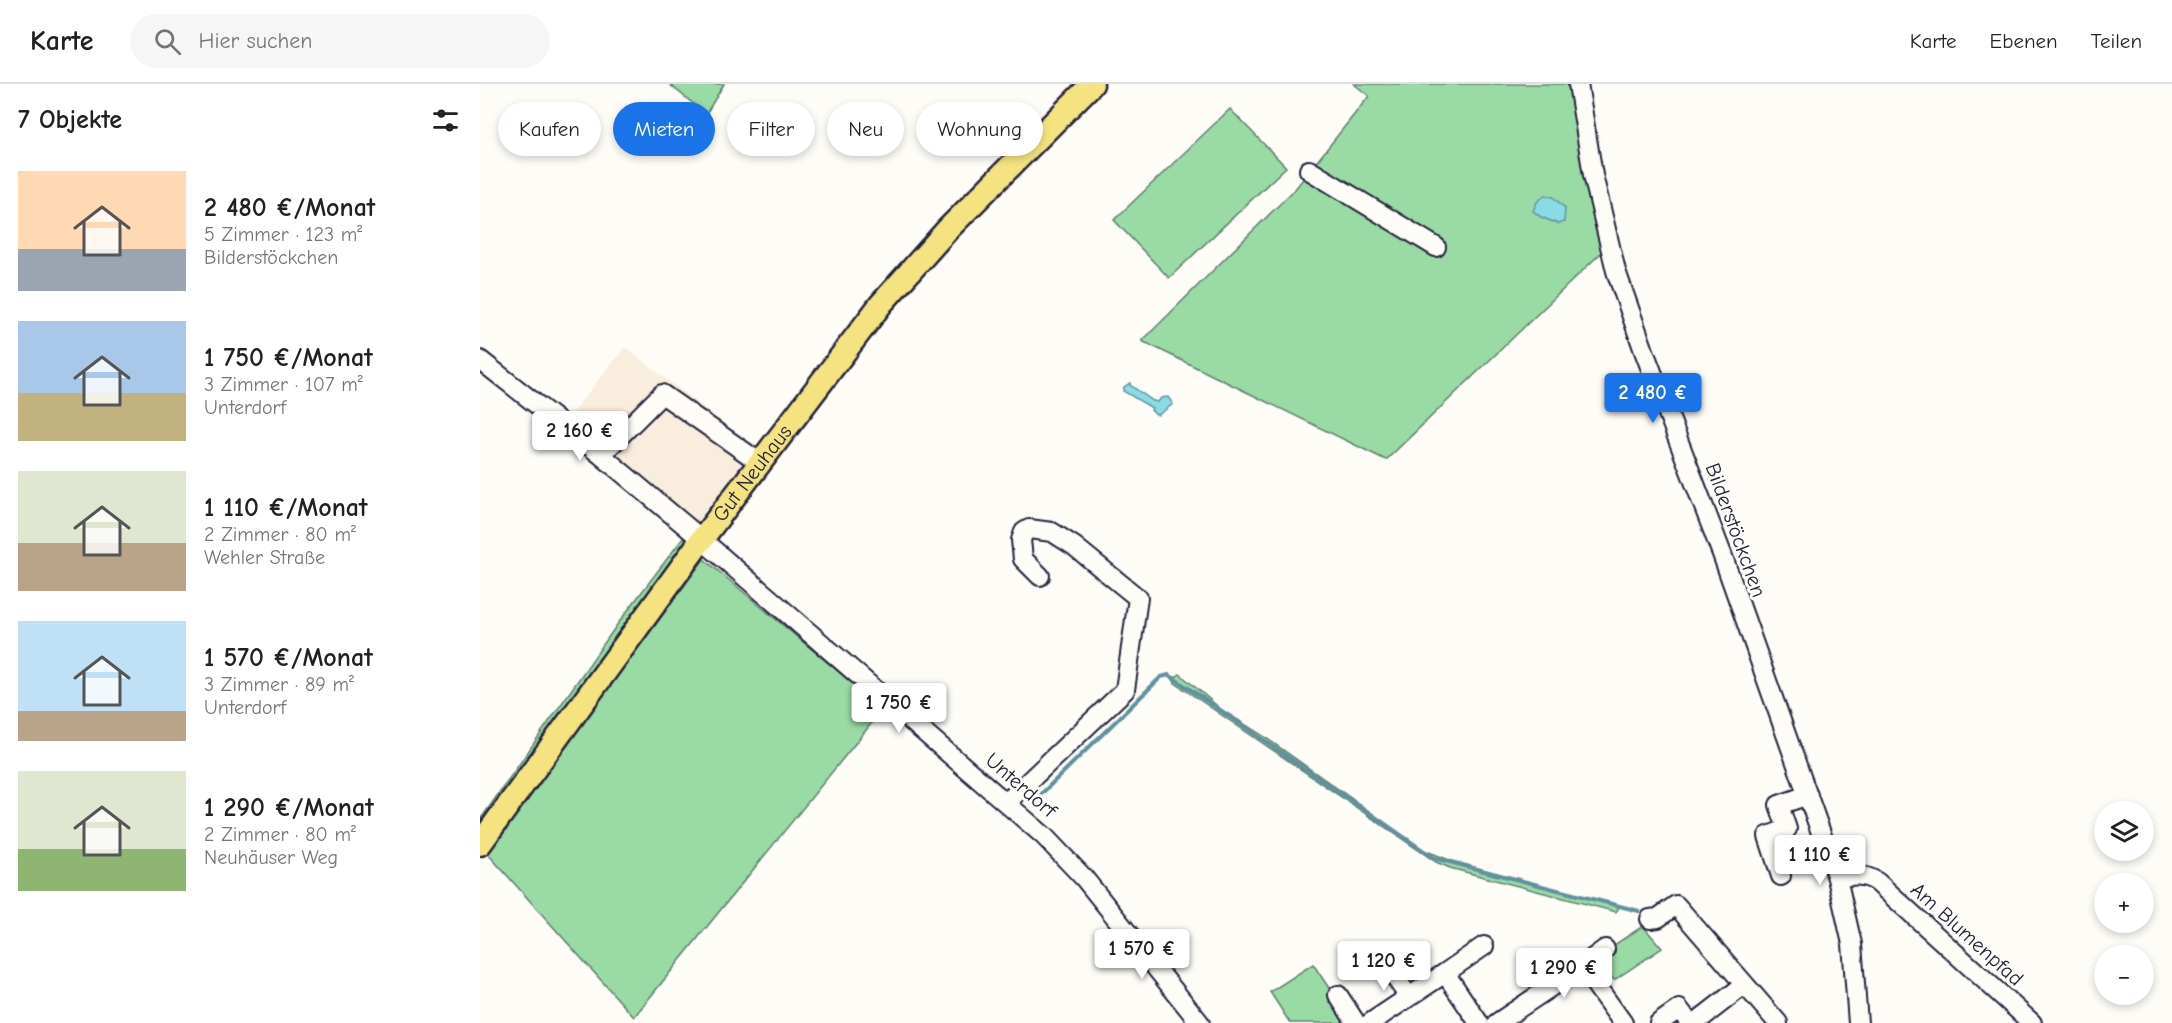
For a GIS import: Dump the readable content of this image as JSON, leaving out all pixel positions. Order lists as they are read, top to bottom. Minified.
{"streets":{"main road":["Gut Neuhaus"],"street":["Bilderstöckchen","Unterdorf","Am Blumenpfad"]},"crossings":[["Gut Neuhaus","Unterdorf"],["Bilderstöckchen","Am Blumenpfad"]],"page":{"header":"Karte","search":"Hier suchen","nav":["Karte","Ebenen","Teilen"],"heading":"7 Objekte","chip":["Kaufen","Mieten","Filter","Neu","Wohnung"],"list":[{"name":"2 480 €/Monat","note":"5 Zimmer · 123 m² · Bilderstöckchen"},{"name":"1 750 €/Monat","note":"3 Zimmer · 107 m² · Unterdorf"},{"name":"1 110 €/Monat","note":"2 Zimmer · 80 m² · Wehler Straße"},{"name":"1 570 €/Monat","note":"3 Zimmer · 89 m² · Unterdorf"},{"name":"1 290 €/Monat","note":"2 Zimmer · 80 m² · Neuhäuser Weg"}],"price":["2 480 €","2 160 €","1 750 €","1 110 €","1 570 €","1 120 €","1 290 €"],"map_buttons":["+","−"]}}
